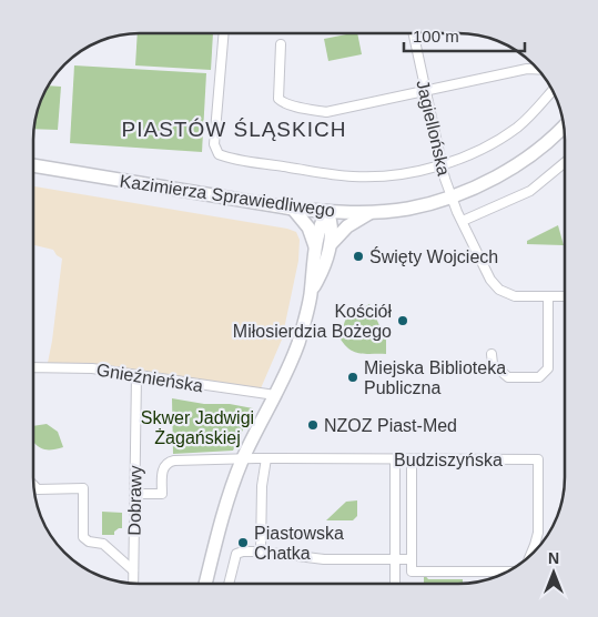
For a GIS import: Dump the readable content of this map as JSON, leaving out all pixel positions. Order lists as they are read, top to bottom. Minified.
{"streets":{"street":["Jagiellońska","Kazimierza Sprawiedliwego","Gnieźnieńska","Budziszyńska","Dobrawy"]},"crossings":[["Jagiellońska","Kazimierza Sprawiedliwego"],["Gnieźnieńska","Dobrawy"]],"districts":["PIASTÓW ŚLĄSKICH"],"parks":["Skwer Jadwigi Żagańskiej"],"places":["Święty Wojciech","Kościół Miłosierdzia Bożego","Miejska Biblioteka Publiczna","NZOZ Piast-Med","Piastowska Chatka"],"scale_bar":"100 m","north":"top"}
